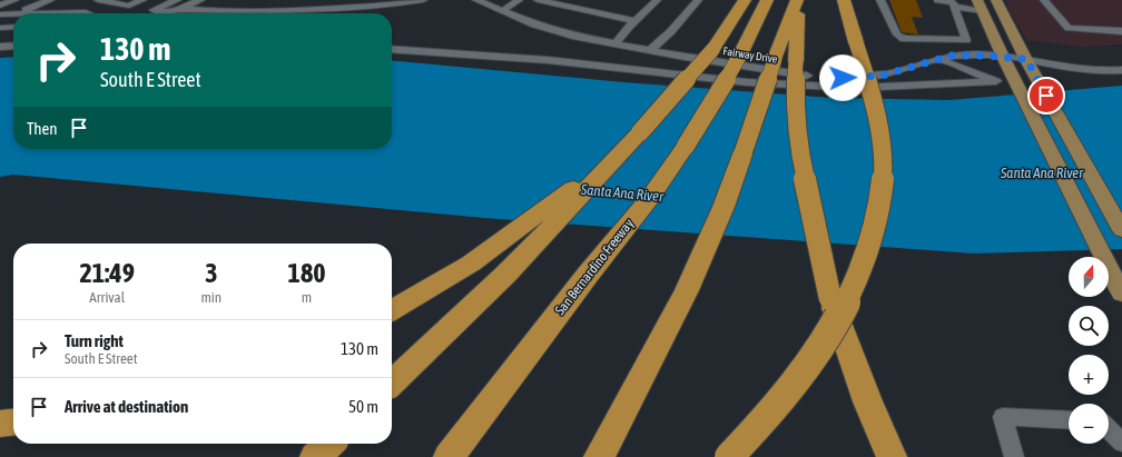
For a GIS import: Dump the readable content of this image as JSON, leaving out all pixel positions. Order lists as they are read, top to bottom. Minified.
{"streets":{"highway":["San Bernardino Freeway"],"street":["Fairway Drive"]},"water":["Santa Ana River"],"north":"top","page":{"turn":["130 m","South E Street"],"then":"Then","eta":["21:49","Arrival","3","min","180","m"],"map_buttons":["+","−"],"list":[{"name":"Turn right","note":"South E Street","value":"130 m"},{"name":"Arrive at destination","value":"50 m"}]}}
